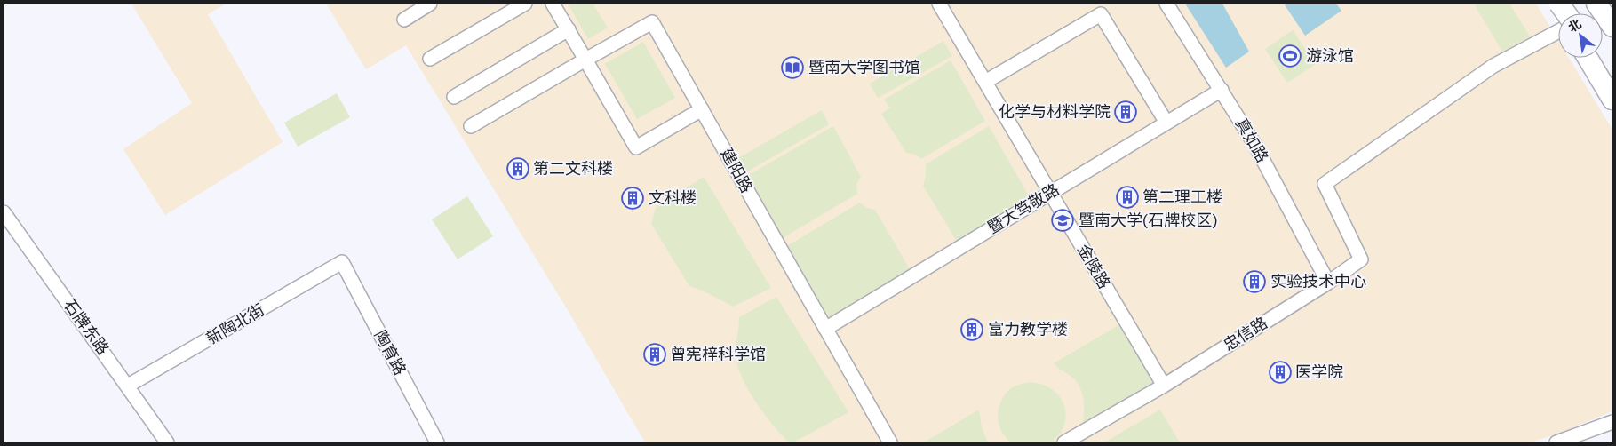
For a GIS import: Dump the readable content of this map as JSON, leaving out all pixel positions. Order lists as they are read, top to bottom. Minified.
{"streets":{"street":["真如路","建阳路","暨大笃敬路","金陵路","新陶北街","石牌东路","忠信路","陶育路"]},"crossings":[["真如路","暨大笃敬路"],["真如路","忠信路"],["建阳路","暨大笃敬路"],["暨大笃敬路","金陵路"],["金陵路","忠信路"],["新陶北街","石牌东路"],["新陶北街","陶育路"]],"places":{"sports":["游泳馆"],"library":["暨南大学图书馆"],"building":["化学与材料学院","第二文科楼","第二理工楼","文科楼","实验技术中心","富力教学楼","曾宪梓科学馆","医学院"],"school or university":["暨南大学(石牌校区)"]},"north":"top left"}
